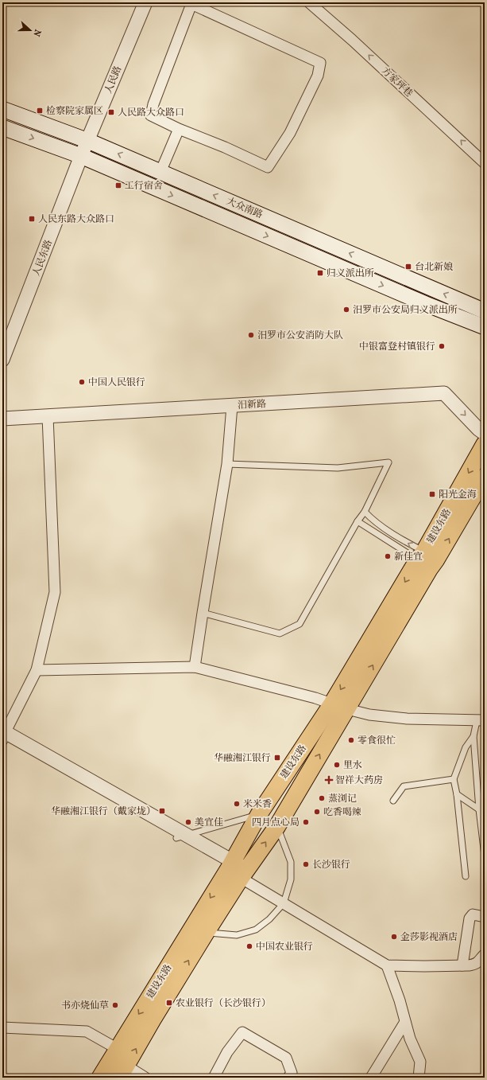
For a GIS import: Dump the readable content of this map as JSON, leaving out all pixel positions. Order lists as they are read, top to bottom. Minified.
{"streets":{"main road":["大众南路","建设东路"],"street":["人民路","方家坪巷","人民东路","汨新路"]},"crossings":[["人民路","大众南路"],["人民路","人民东路"],["大众南路","人民东路"]],"one_way":["方家坪巷","汨新路"],"places":{"transit":["检察院家属区","人民路大众路口","工行宿舍","人民东路大众路口","台北新娘","归义派出所","阳光金海","华融湘江银行","华融湘江银行（戴家垅）","农业银行（长沙银行）"],"other":["汨罗市公安局归义派出所","汨罗市公安消防大队","中银富登村镇银行","中国人民银行","新佳宜","零食很忙","里水","蒸浏记","米米香","吃香喝辣","美宜佳","四月点心局","长沙银行","金莎影视酒店","中国农业银行","书亦烧仙草"],"health":["智祥大药房"]},"north":"right"}
